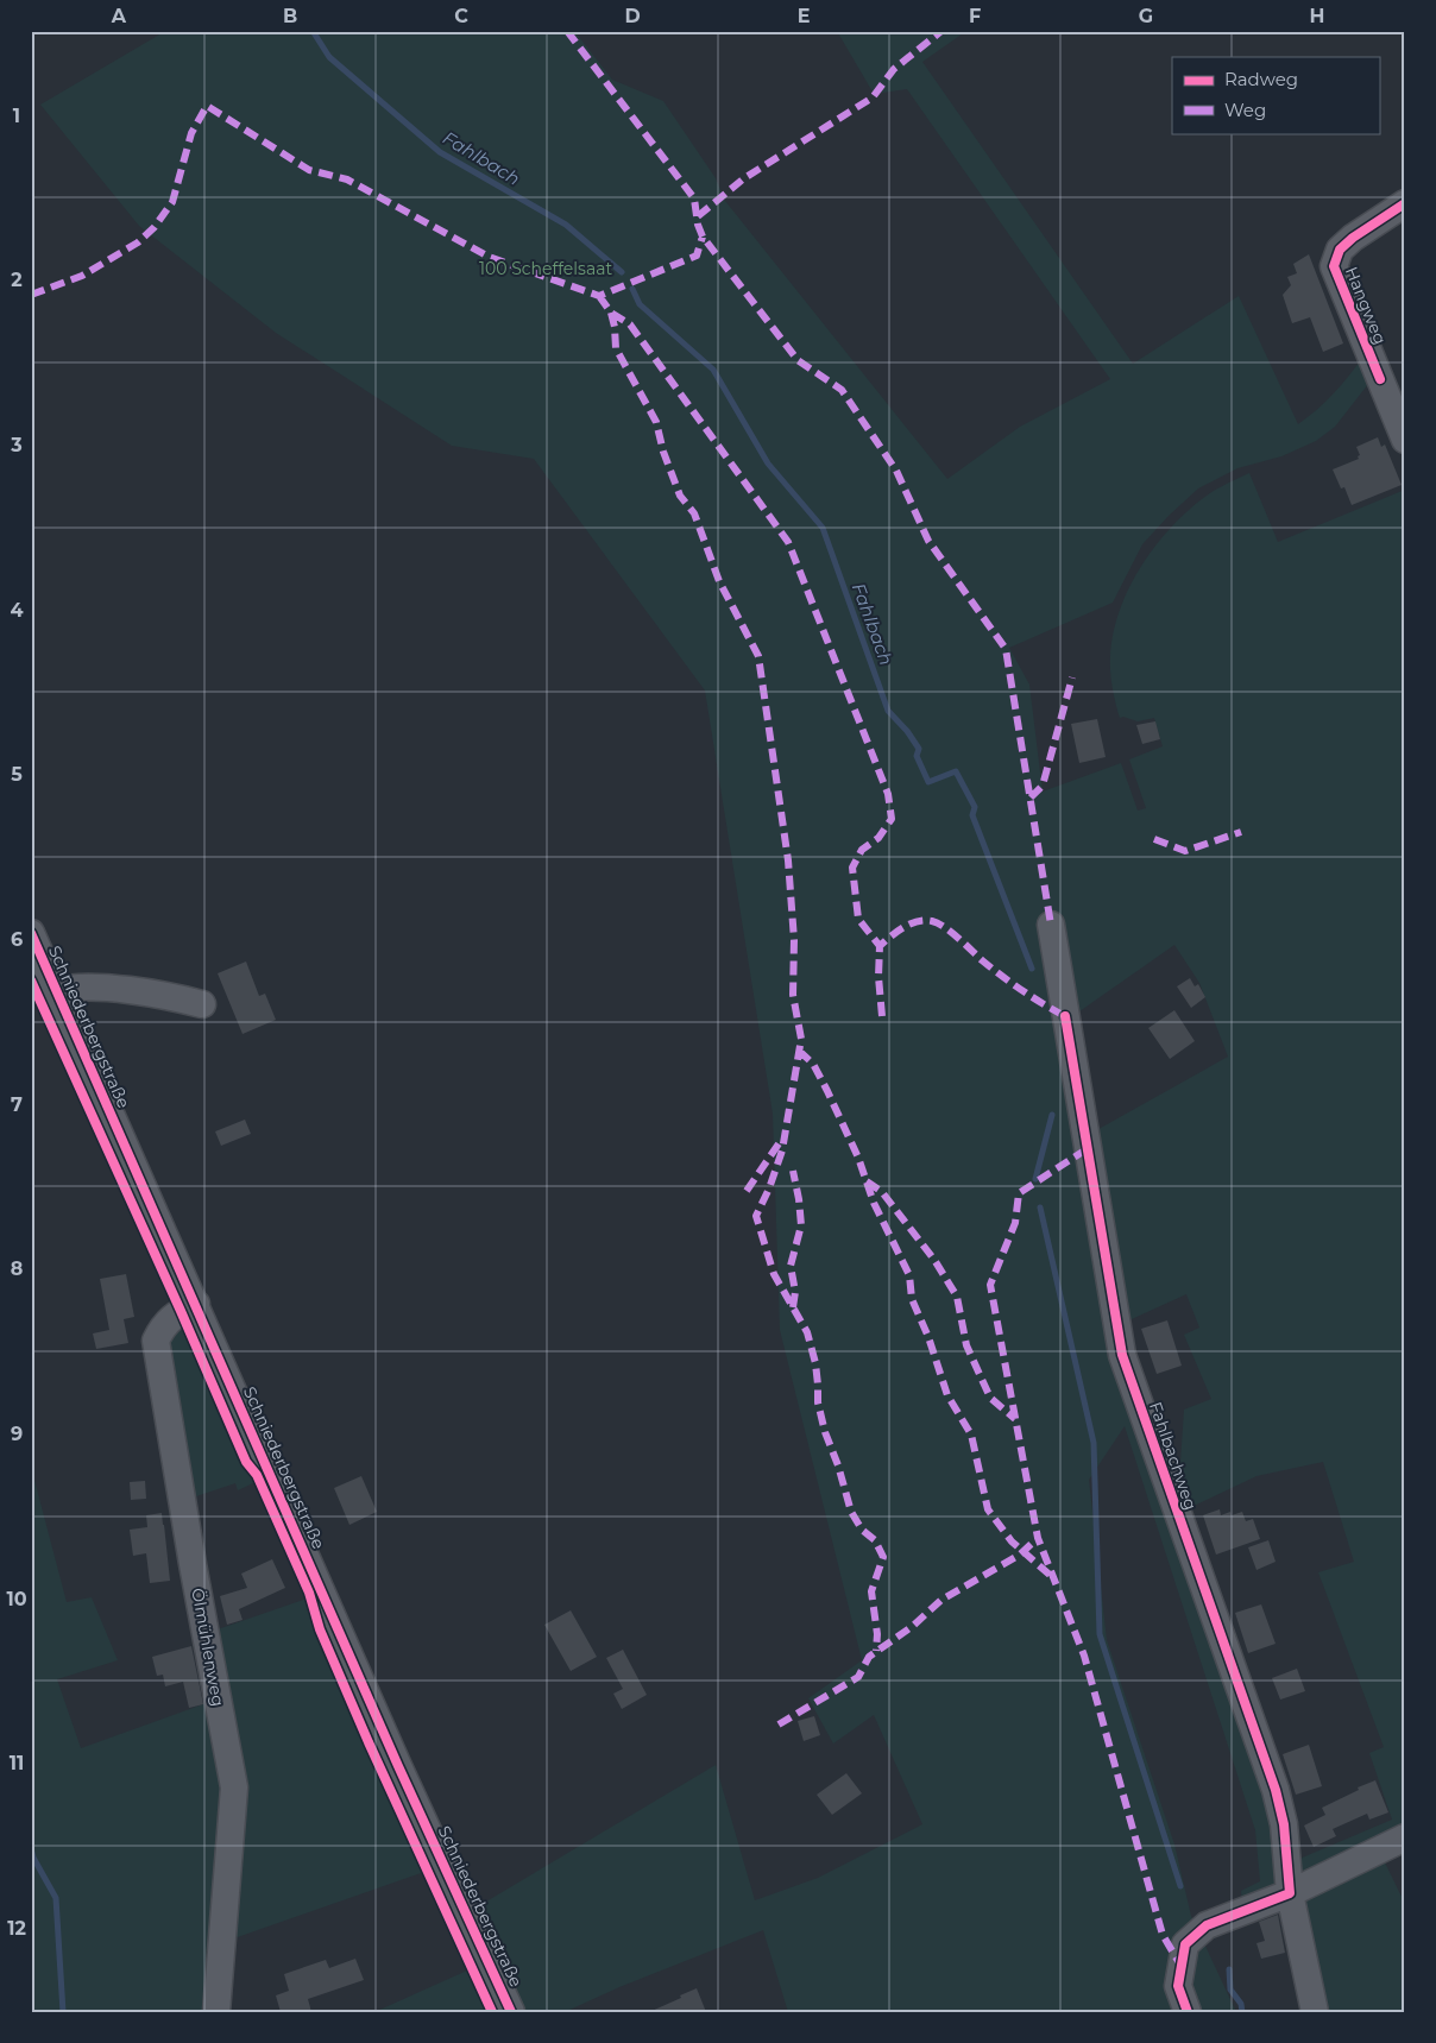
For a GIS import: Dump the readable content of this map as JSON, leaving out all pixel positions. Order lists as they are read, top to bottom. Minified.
{"streets":{"street":["Hangweg","Schniederbergstraße","Fahlbachweg","Ölmühlenweg"]},"crossings":[["Schniederbergstraße","Ölmühlenweg"]],"water":["Fahlbach"],"parks":["100 Scheffelsaat"],"legend":["Radweg","Weg"],"grid":{"columns":["A","B","C","D","E","F","G","H"],"rows":["1","2","3","4","5","6","7","8","9","10","11","12"]}}
